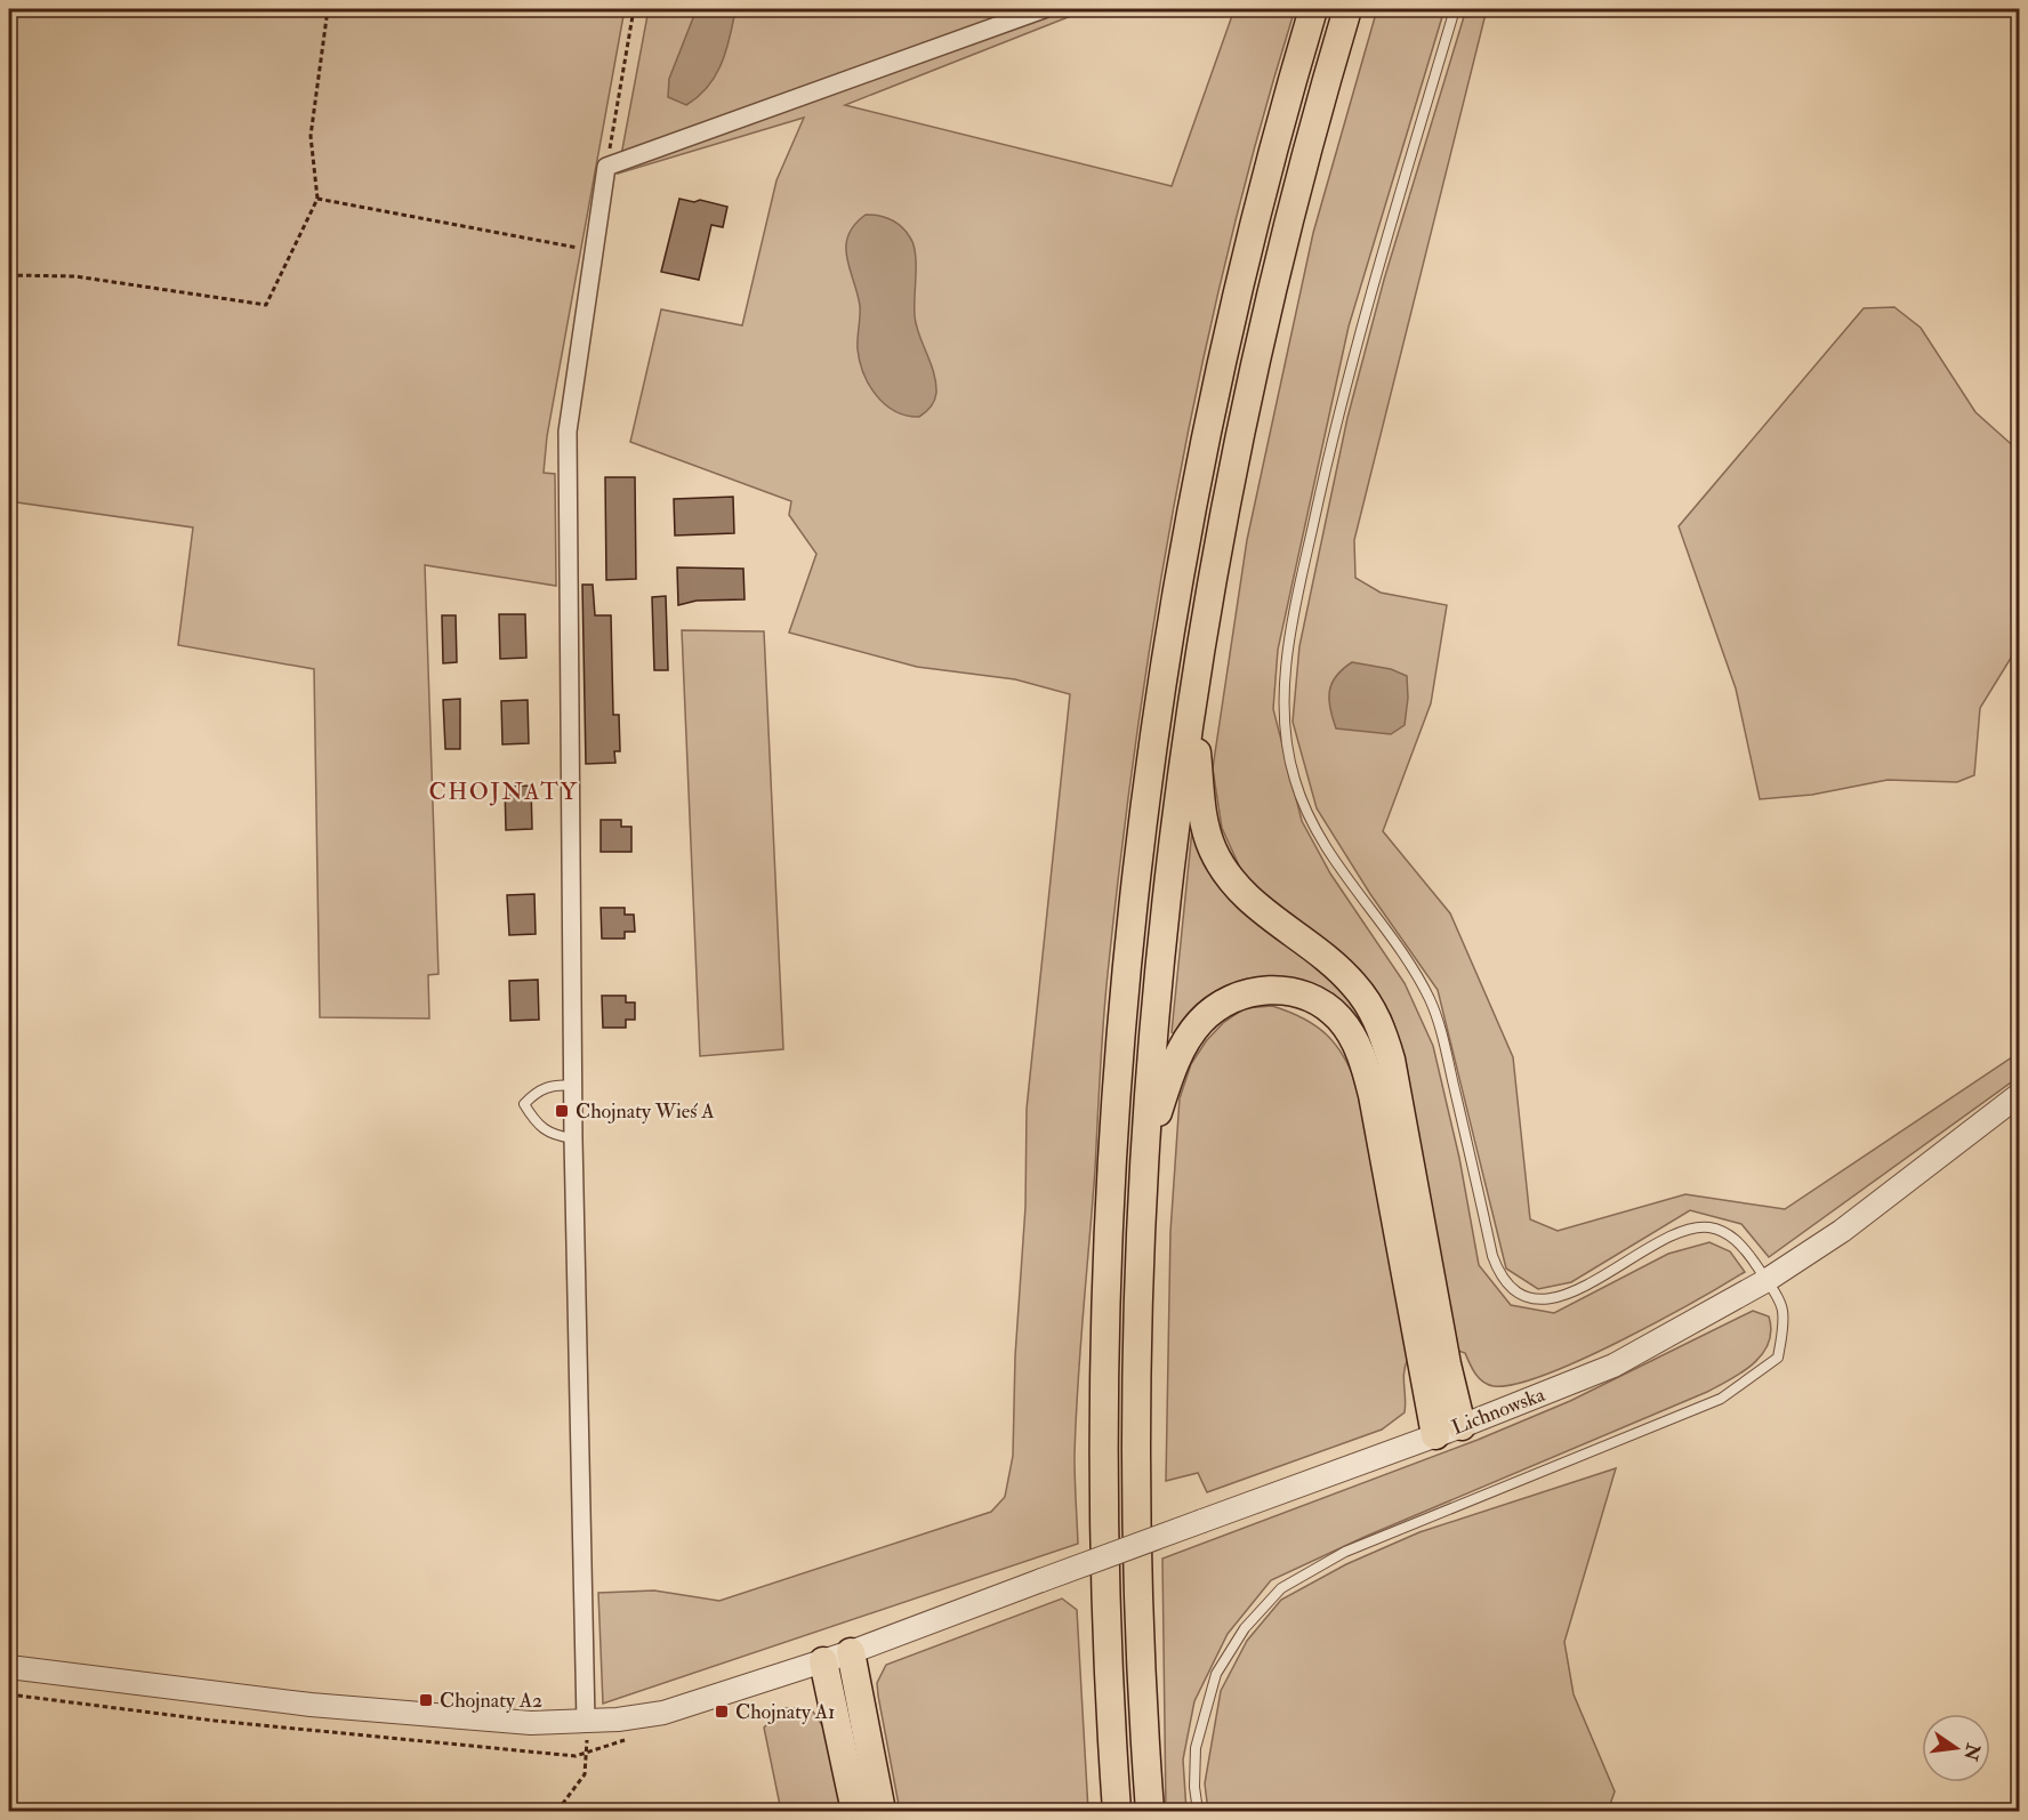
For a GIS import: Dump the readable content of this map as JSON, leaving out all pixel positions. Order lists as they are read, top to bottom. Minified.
{"streets":{"street":["Lichnowska"]},"districts":["CHOJNATY"],"places":{"transit":["Chojnaty Wieś A","Chojnaty A2","Chojnaty A1"]},"north":"right"}
